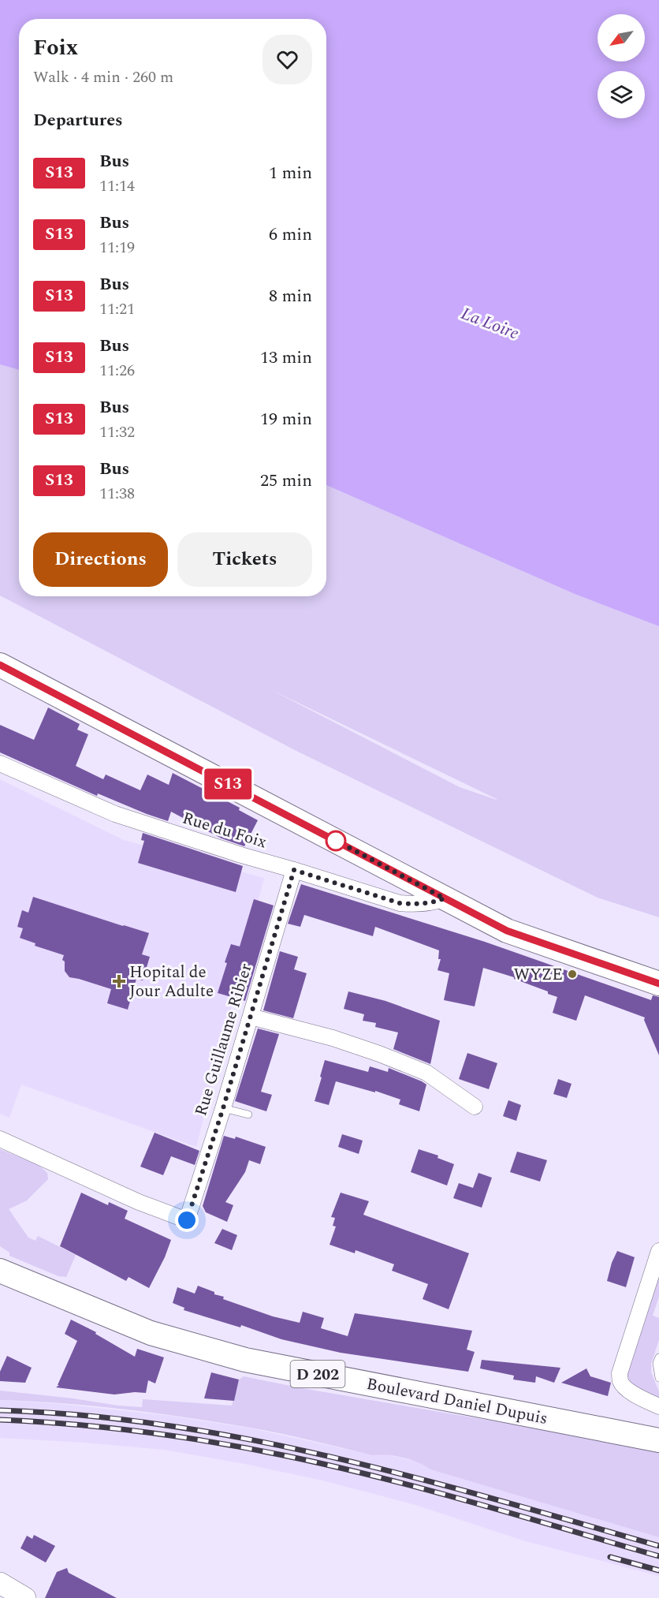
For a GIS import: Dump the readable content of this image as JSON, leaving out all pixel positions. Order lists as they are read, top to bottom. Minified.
{"streets":{"main road":["D 202","Boulevard Daniel Dupuis"],"street":["Rue du Foix","Rue Guillaume Ribier"]},"crossings":[["Rue du Foix","Rue Guillaume Ribier"]],"water":["La Loire"],"places":{"other":["WYZE"],"health":["Hopital de Jour Adulte"]},"lines":["bus line S13"],"north":"bottom left","page":{"on_map":"S13","heading":[["Foix","Walk · 4 min · 260 m"],"Departures"],"list":[{"mark":"S13","name":"Bus","note":"11:14","value":"1 min"},{"mark":"S13","name":"Bus","note":"11:19","value":"6 min"},{"mark":"S13","name":"Bus","note":"11:21","value":"8 min"},{"mark":"S13","name":"Bus","note":"11:26","value":"13 min"},{"mark":"S13","name":"Bus","note":"11:32","value":"19 min"},{"mark":"S13","name":"Bus","note":"11:38","value":"25 min"}],"buttons":["Directions","Tickets"]}}
